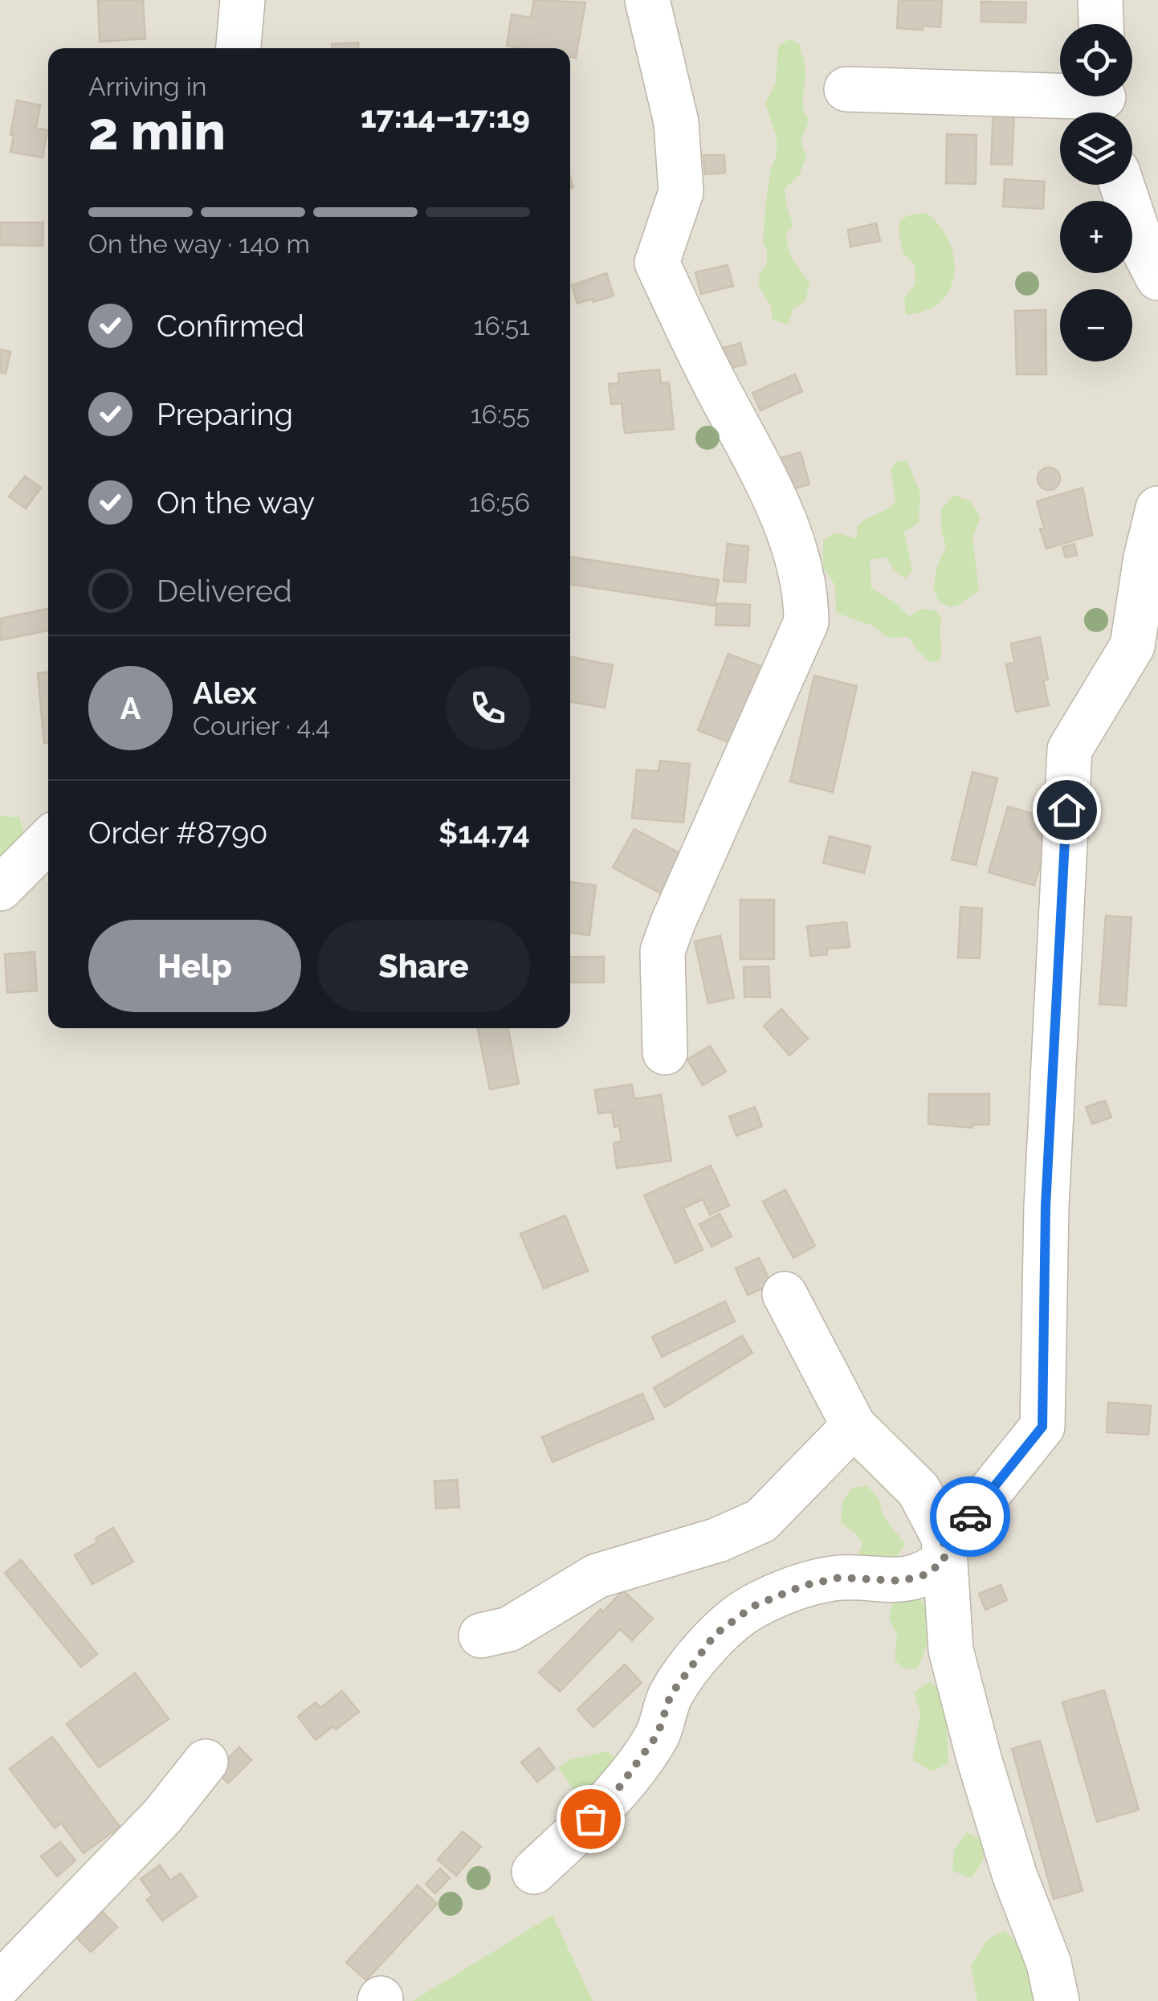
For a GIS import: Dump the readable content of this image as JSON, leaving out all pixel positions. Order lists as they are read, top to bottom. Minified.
{"page":{"map_buttons":["+","−"],"heading":["2 min","Arriving in","17:14–17:19"],"panel":["Alex","Courier · 4.4","Order #8790","$14.74"],"bar":"On the way · 140 m","list":[["Confirmed","16:51"],["Preparing","16:55"],["On the way","16:56"],"Delivered"],"round":"A","buttons":["Help","Share"]}}
